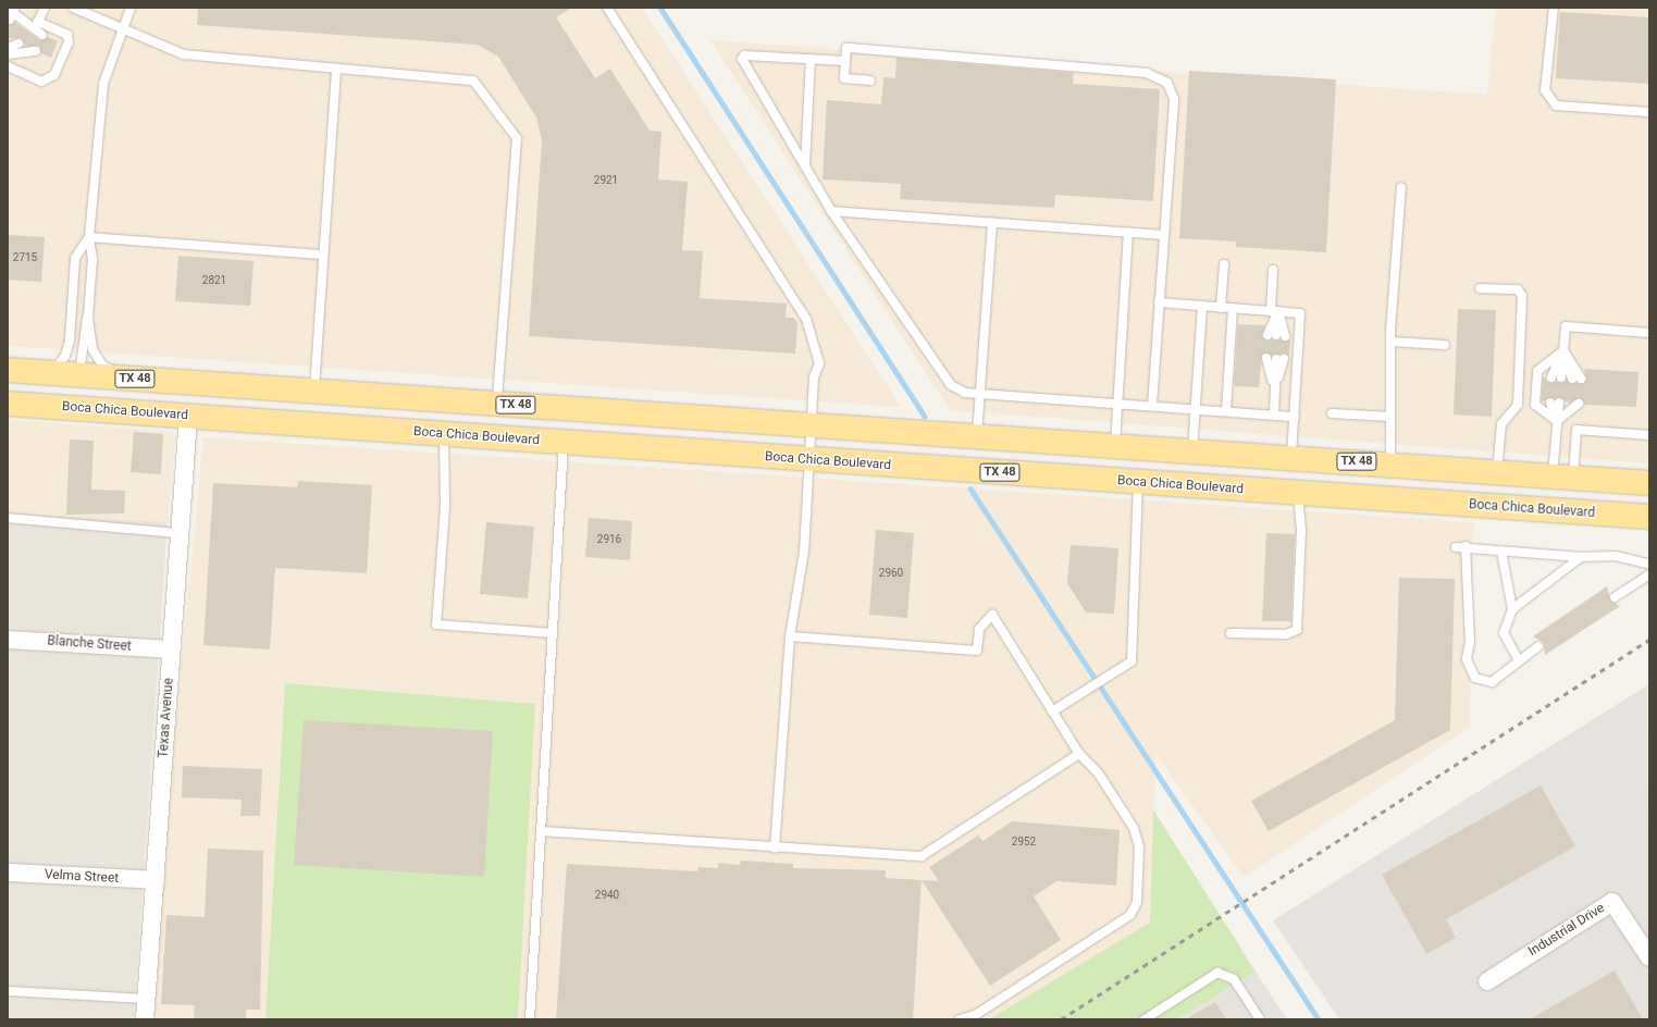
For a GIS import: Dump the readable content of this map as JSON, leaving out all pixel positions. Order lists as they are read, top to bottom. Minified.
{"streets":{"main road":["TX 48","Boca Chica Boulevard"],"street":["Blanche Street","Texas Avenue","Velma Street","Industrial Drive"]},"crossings":[["Boca Chica Boulevard","Texas Avenue"],["Blanche Street","Texas Avenue"],["Texas Avenue","Velma Street"]],"house_numbers":["2921","2715","2821","2916","2960","2952","2940"]}
